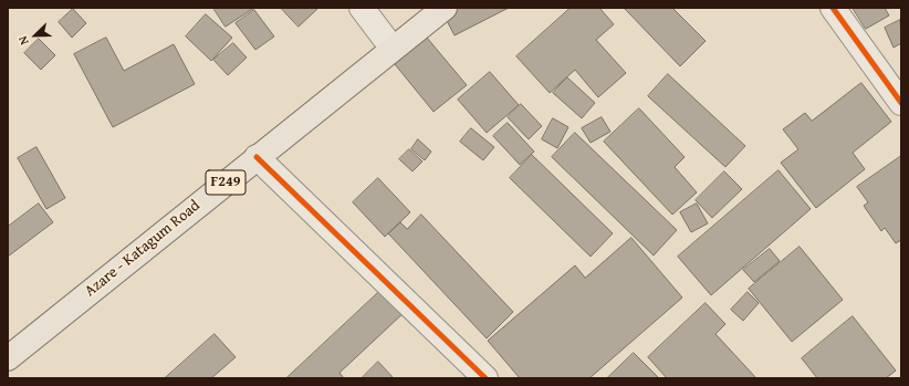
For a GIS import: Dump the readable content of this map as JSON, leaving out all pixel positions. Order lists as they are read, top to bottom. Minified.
{"streets":{"main road":["F249","Azare - Katagum Road"]},"north":"bottom left"}
